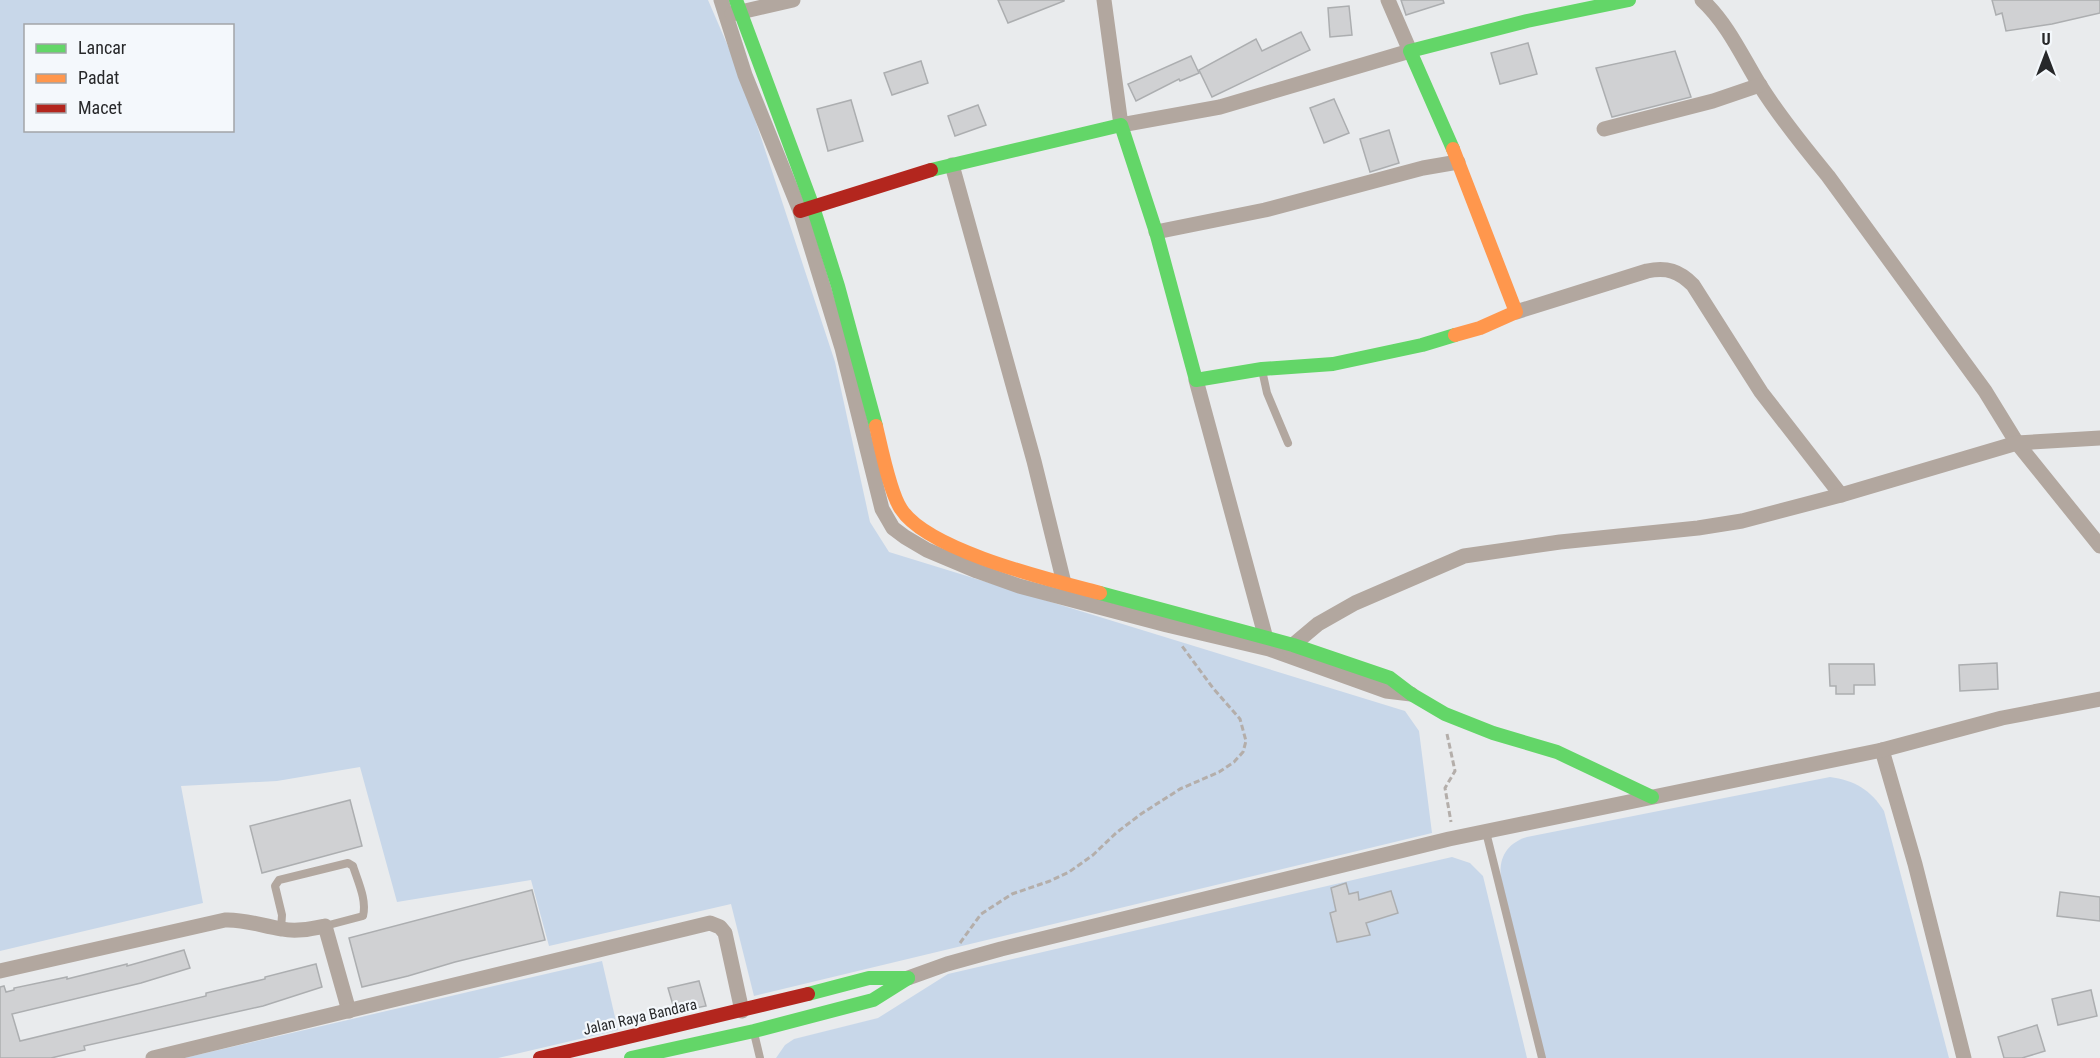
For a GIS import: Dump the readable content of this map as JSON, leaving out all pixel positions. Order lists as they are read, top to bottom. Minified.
{"streets":{"street":["Jalan Raya Bandara"]},"legend":["Lancar","Padat","Macet"],"north":"top"}
